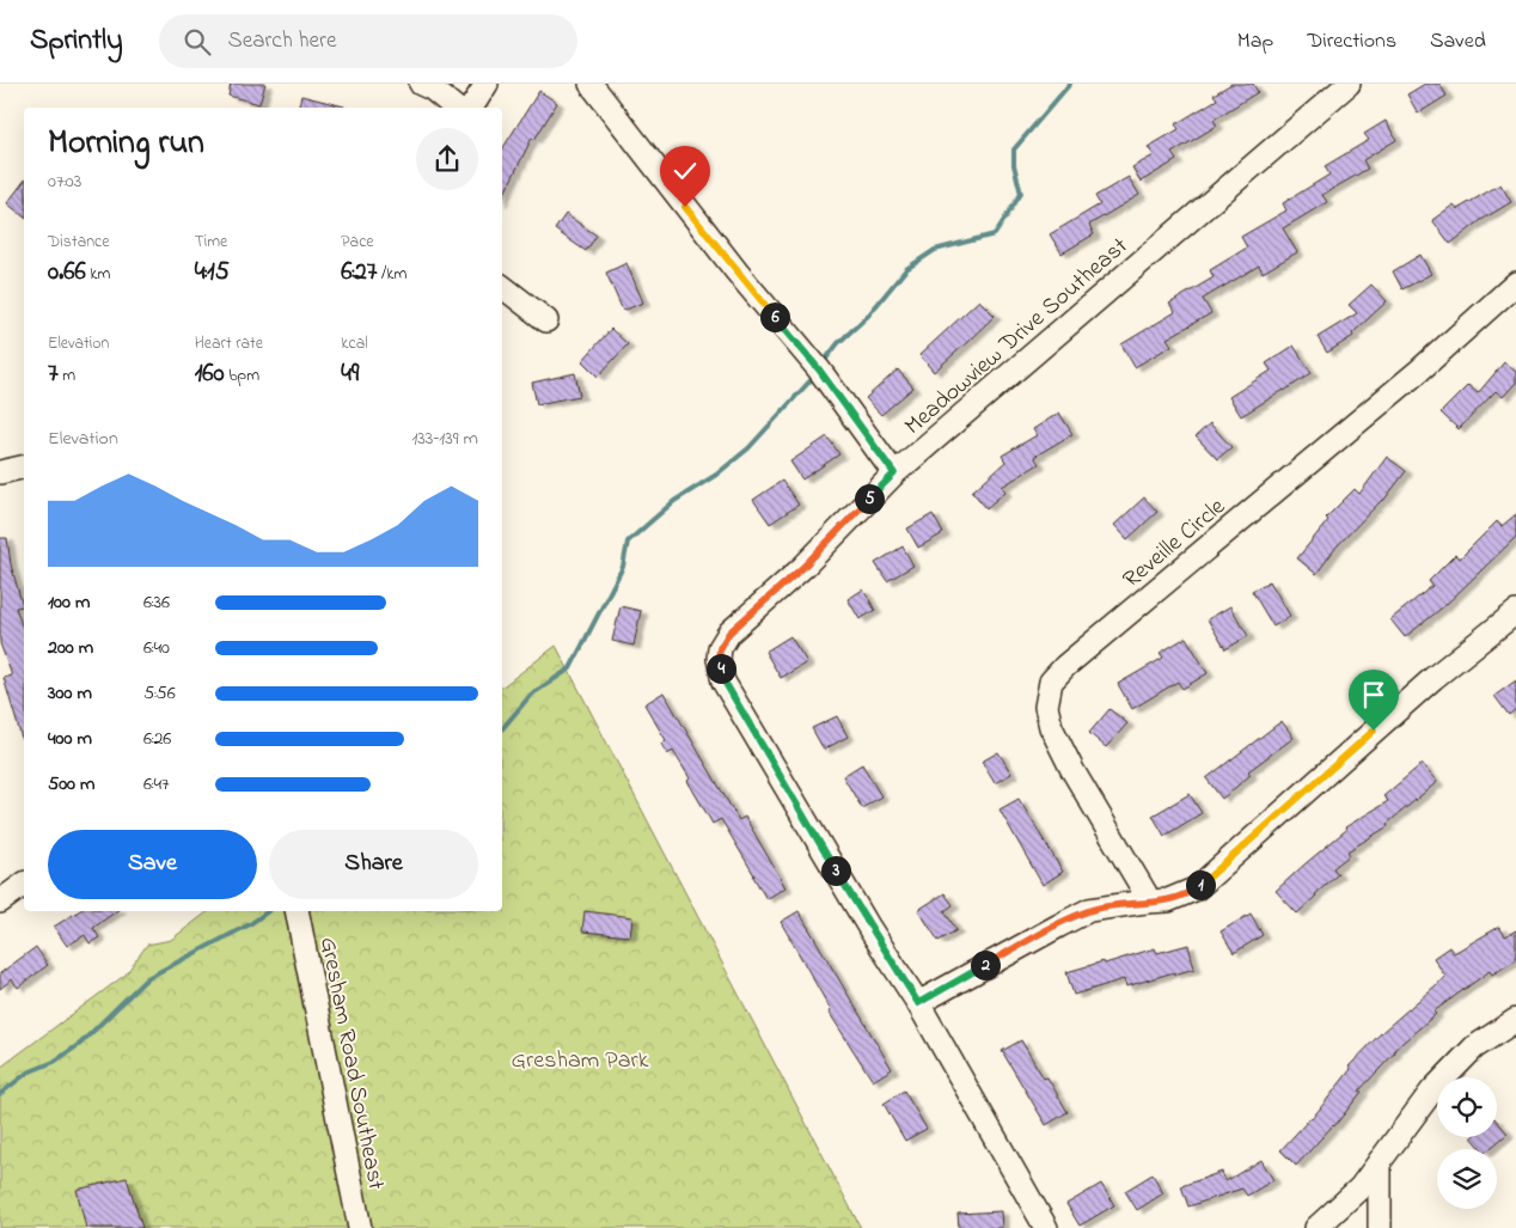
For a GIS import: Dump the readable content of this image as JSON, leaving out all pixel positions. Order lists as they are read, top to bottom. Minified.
{"streets":{"street":["Meadowview Drive Southeast","Reveille Circle","Gresham Road Southeast"]},"parks":["Gresham Park"],"page":{"header":"Sprintly","search":"Search here","nav":["Map","Directions","Saved"],"heading":["Morning run","07:03"],"stats":[["Distance","0.66 km"],["Time","4:15"],["Pace","6:27 /km"],["Elevation","7 m"],["Heart rate","160 bpm"],["kcal","49"]],"pins":["6","5","4","3","1","2"],"chart":["Elevation","133–139 m"],"list":[{"name":"100 m","note":"6:36"},{"name":"200 m","note":"6:40"},{"name":"300 m","note":"5:56"},{"name":"400 m","note":"6:26"},{"name":"500 m","note":"6:47"}],"buttons":["Save","Share"]}}
